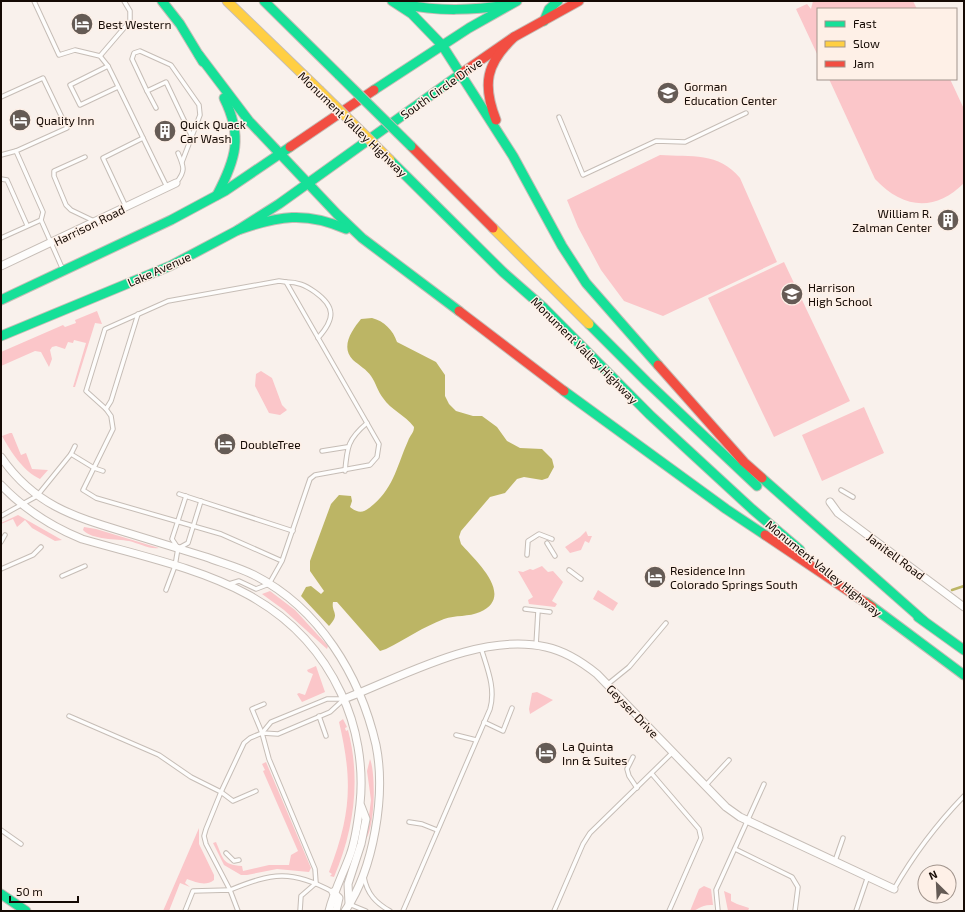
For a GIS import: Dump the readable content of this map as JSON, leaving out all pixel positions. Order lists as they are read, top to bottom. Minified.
{"streets":{"main road":["South Circle Drive","Monument Valley Highway","Lake Avenue"],"street":["Harrison Road","Janitell Road","Geyser Drive"]},"crossings":[["South Circle Drive","Lake Avenue"]],"places":{"hotel":["Best Western","Quality Inn","DoubleTree","Residence Inn Colorado Springs South","La Quinta Inn & Suites"],"school or university":["Gorman Education Center","Harrison High School"],"building":["Quick Quack Car Wash","William R. Zalman Center"]},"legend":["Fast","Slow","Jam"],"scale_bar":"50 m","north":"top left"}
